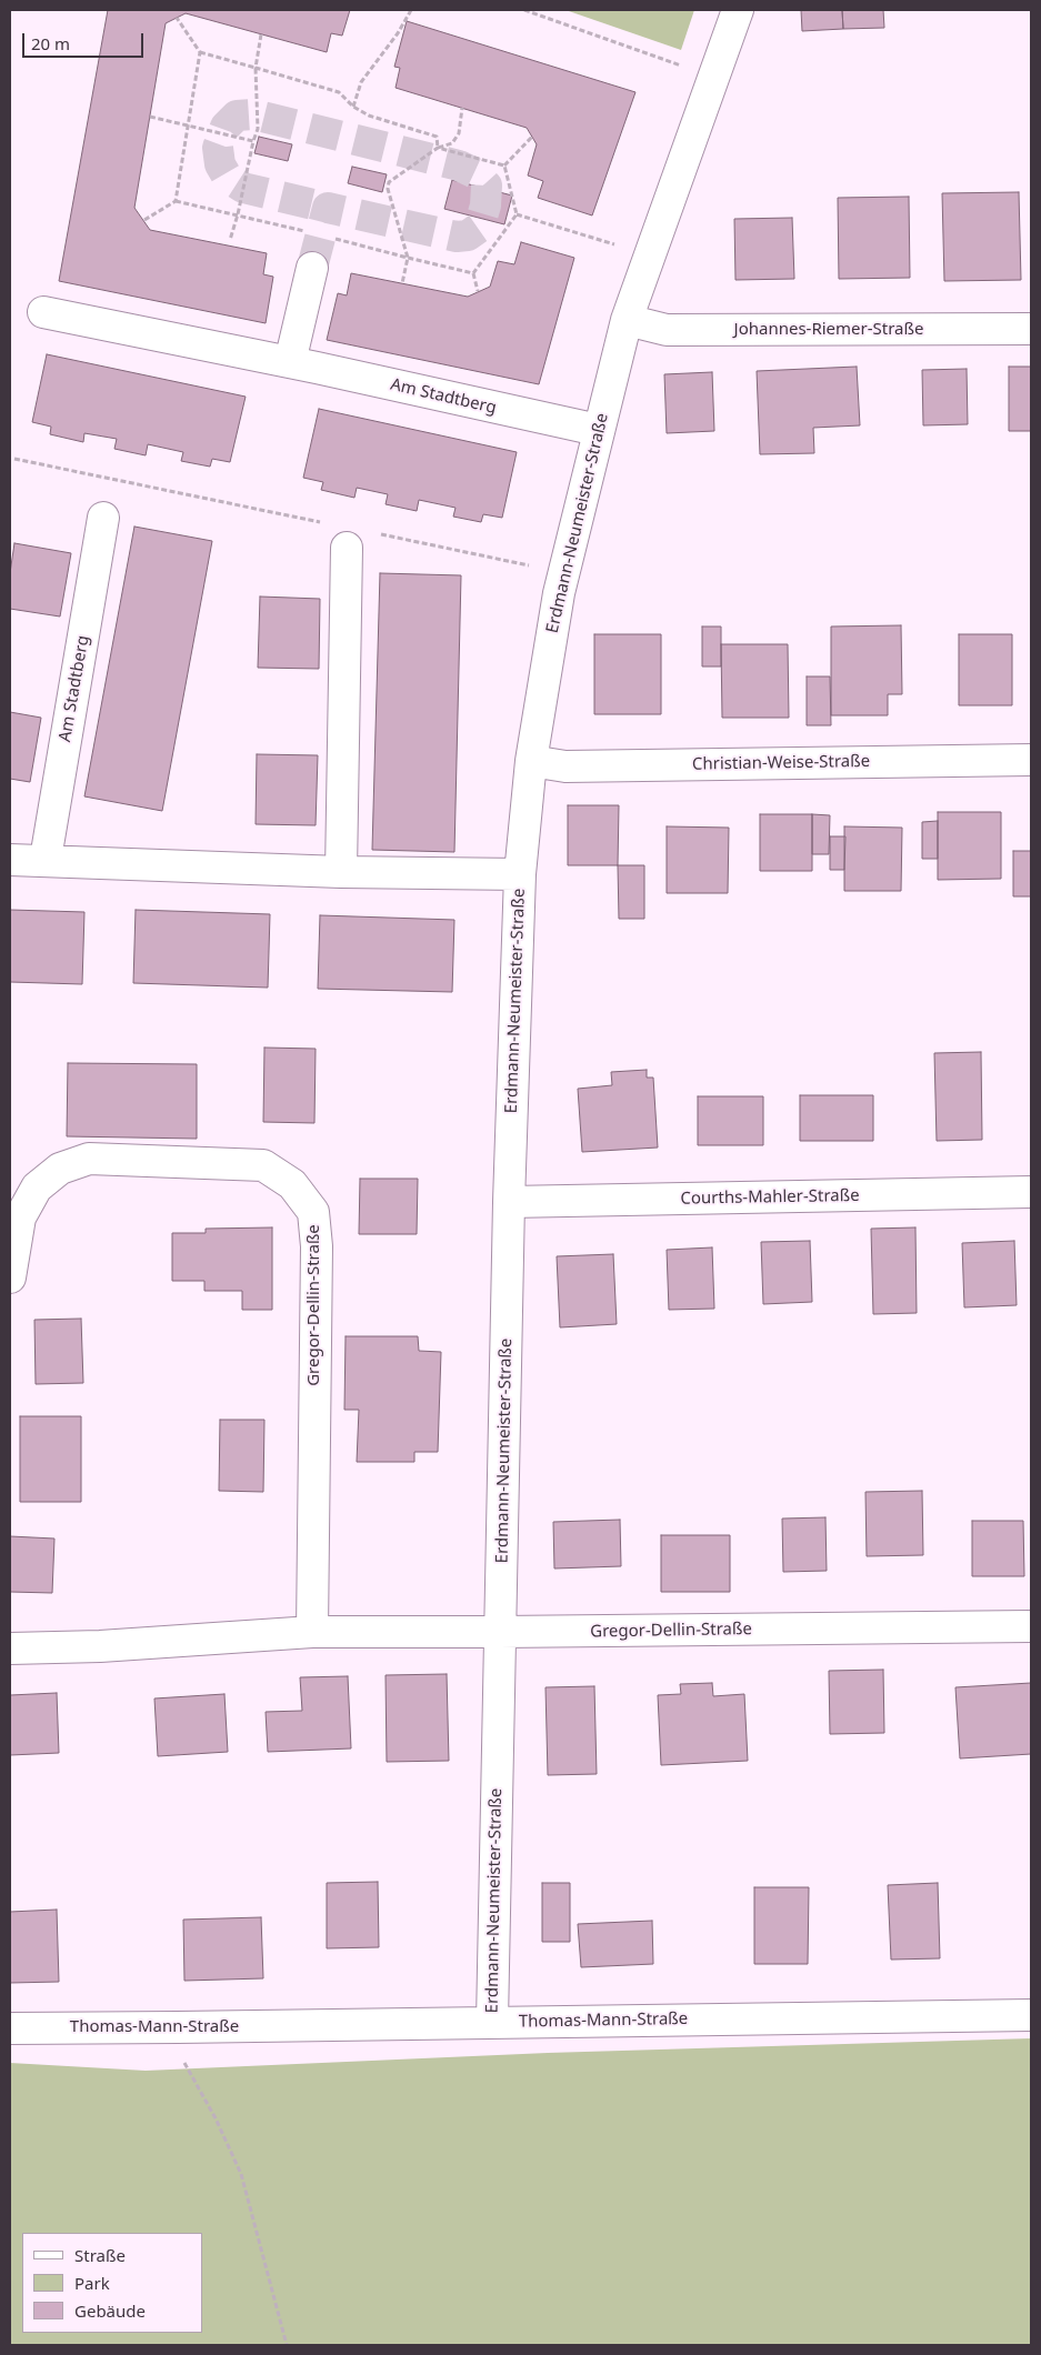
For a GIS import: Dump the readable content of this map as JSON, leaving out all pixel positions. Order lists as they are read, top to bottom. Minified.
{"streets":{"street":["Johannes-Riemer-Straße","Am Stadtberg","Erdmann-Neumeister-Straße","Christian-Weise-Straße","Courths-Mahler-Straße","Gregor-Dellin-Straße","Thomas-Mann-Straße"]},"crossings":[["Johannes-Riemer-Straße","Erdmann-Neumeister-Straße"],["Am Stadtberg","Erdmann-Neumeister-Straße"],["Erdmann-Neumeister-Straße","Christian-Weise-Straße"],["Erdmann-Neumeister-Straße","Courths-Mahler-Straße"],["Erdmann-Neumeister-Straße","Gregor-Dellin-Straße"],["Erdmann-Neumeister-Straße","Thomas-Mann-Straße"]],"legend":["Straße","Park","Gebäude"],"scale_bar":"20 m"}
